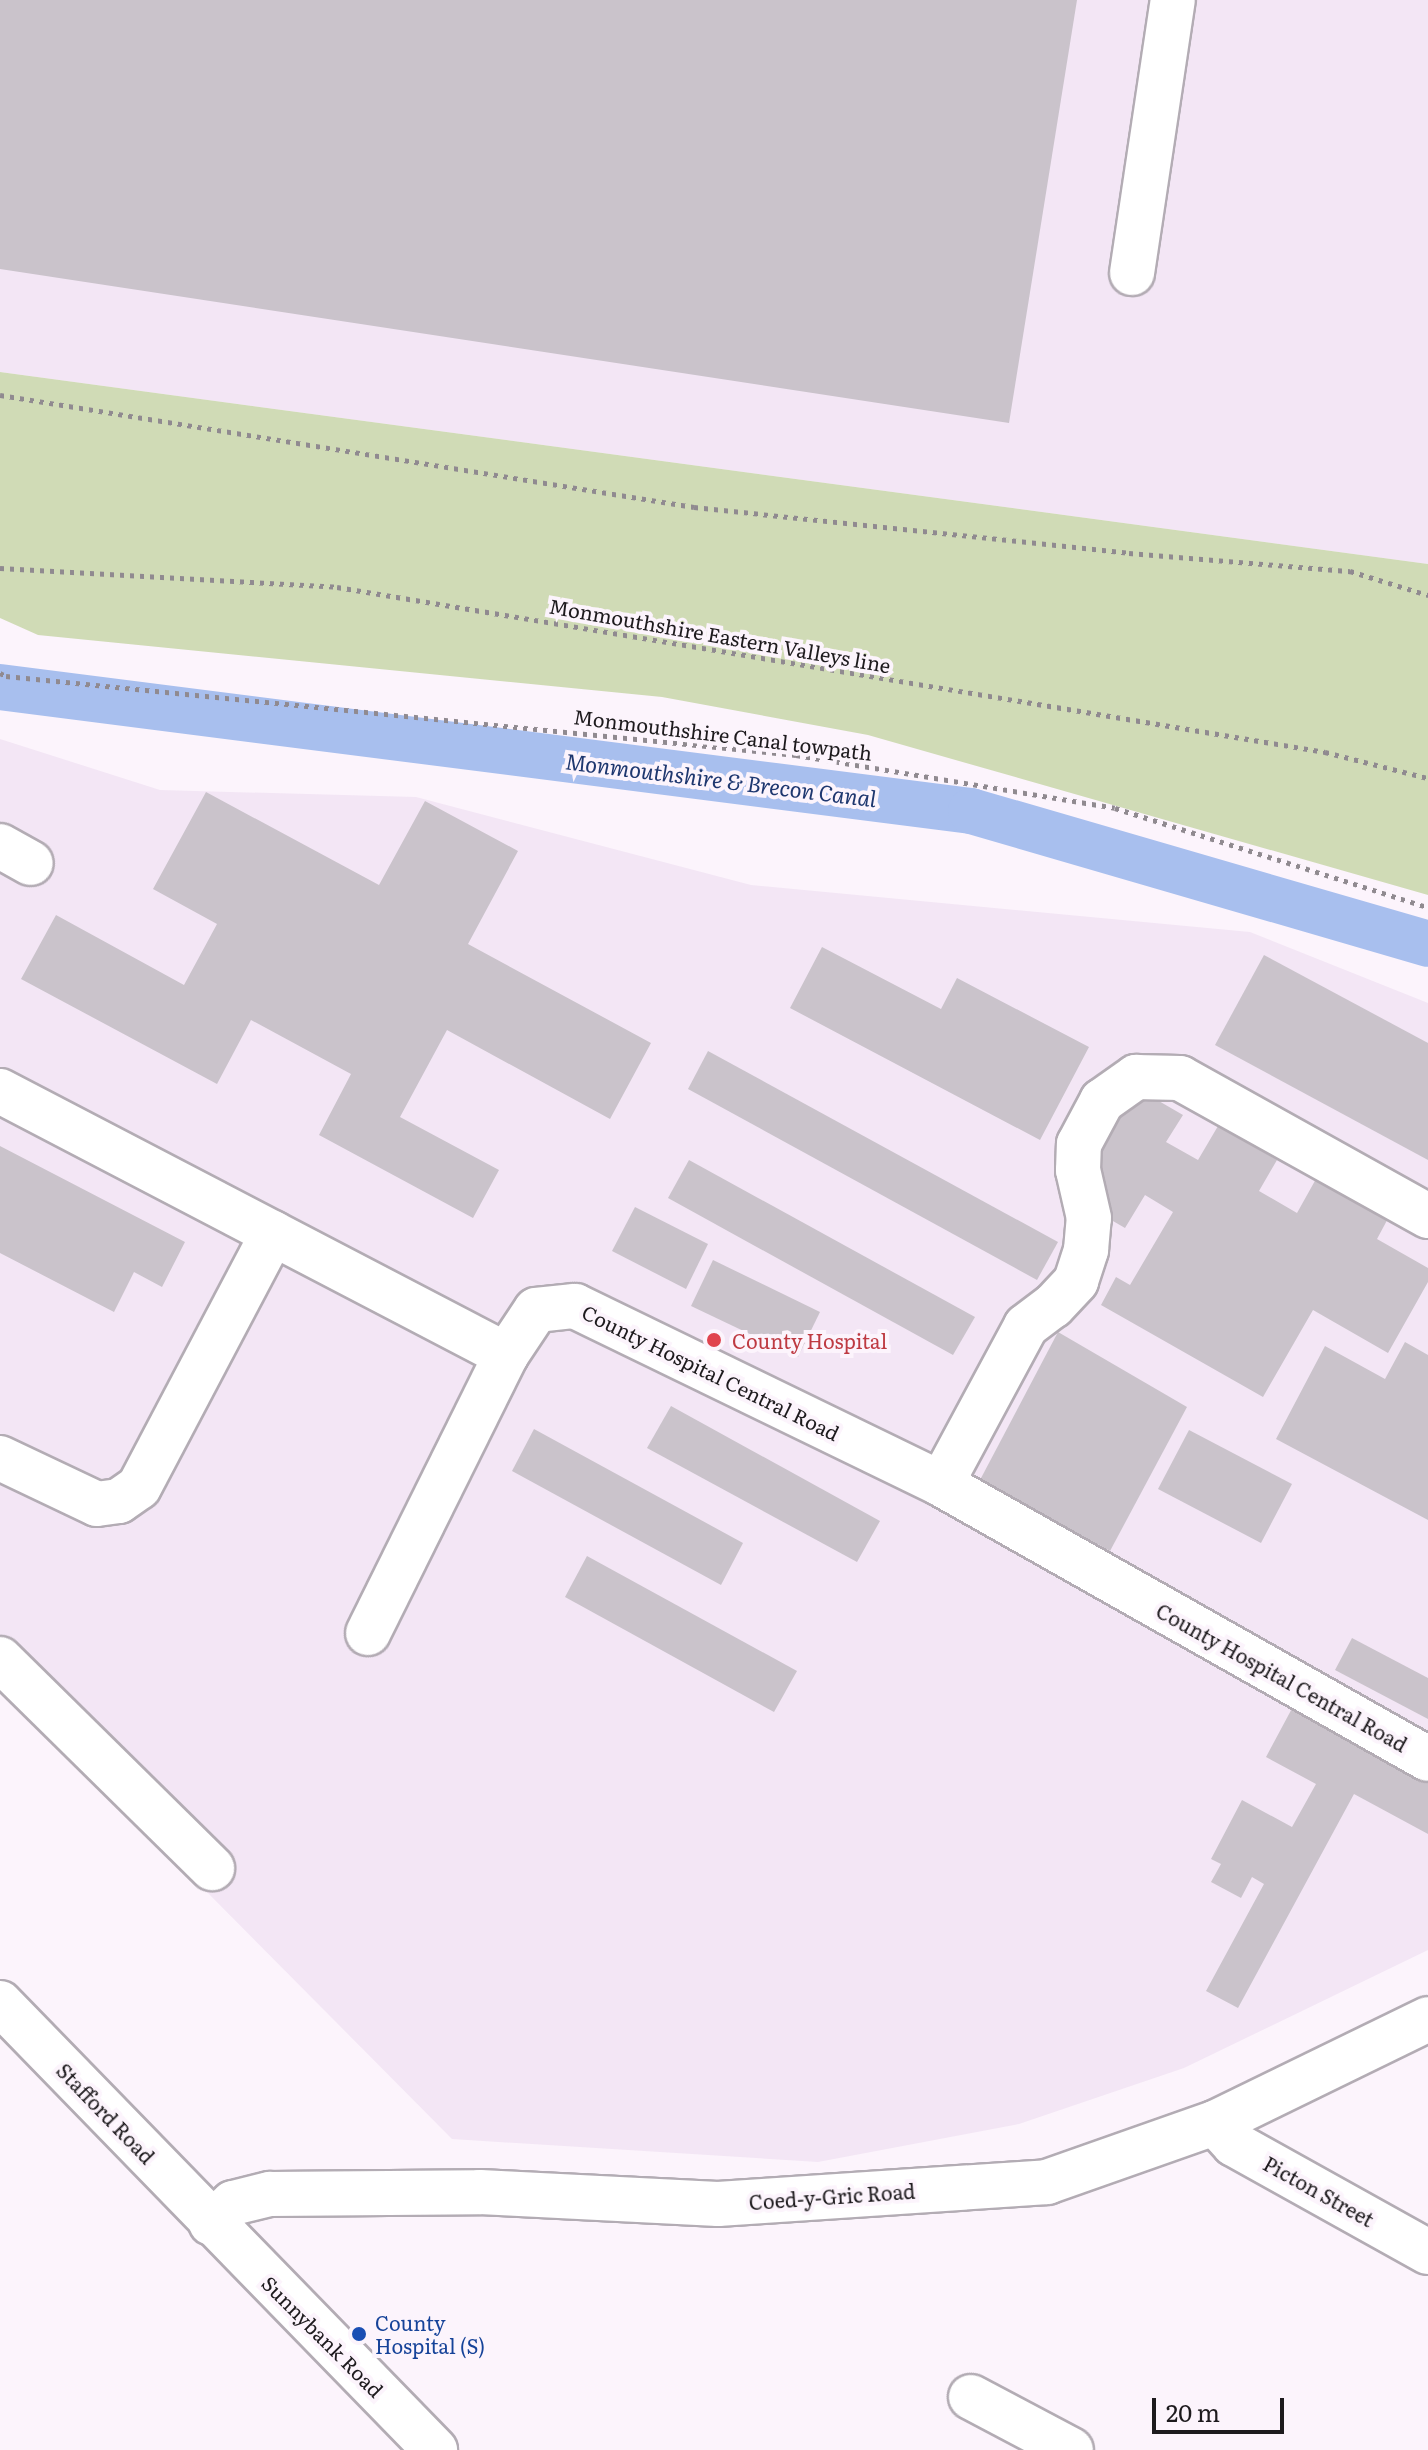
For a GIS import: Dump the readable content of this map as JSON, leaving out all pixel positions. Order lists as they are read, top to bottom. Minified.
{"streets":{"street":["County Hospital Central Road","Stafford Road","Picton Street","Coed-y-Gric Road","Sunnybank Road"],"path":["Monmouthshire Eastern Valleys line","Monmouthshire Canal towpath"]},"crossings":[["Stafford Road","Coed-y-Gric Road"],["Stafford Road","Sunnybank Road"],["Picton Street","Coed-y-Gric Road"],["Coed-y-Gric Road","Sunnybank Road"]],"water":["Monmouthshire & Brecon Canal"],"places":["County Hospital","County Hospital (S)"],"scale_bar":"20 m"}
